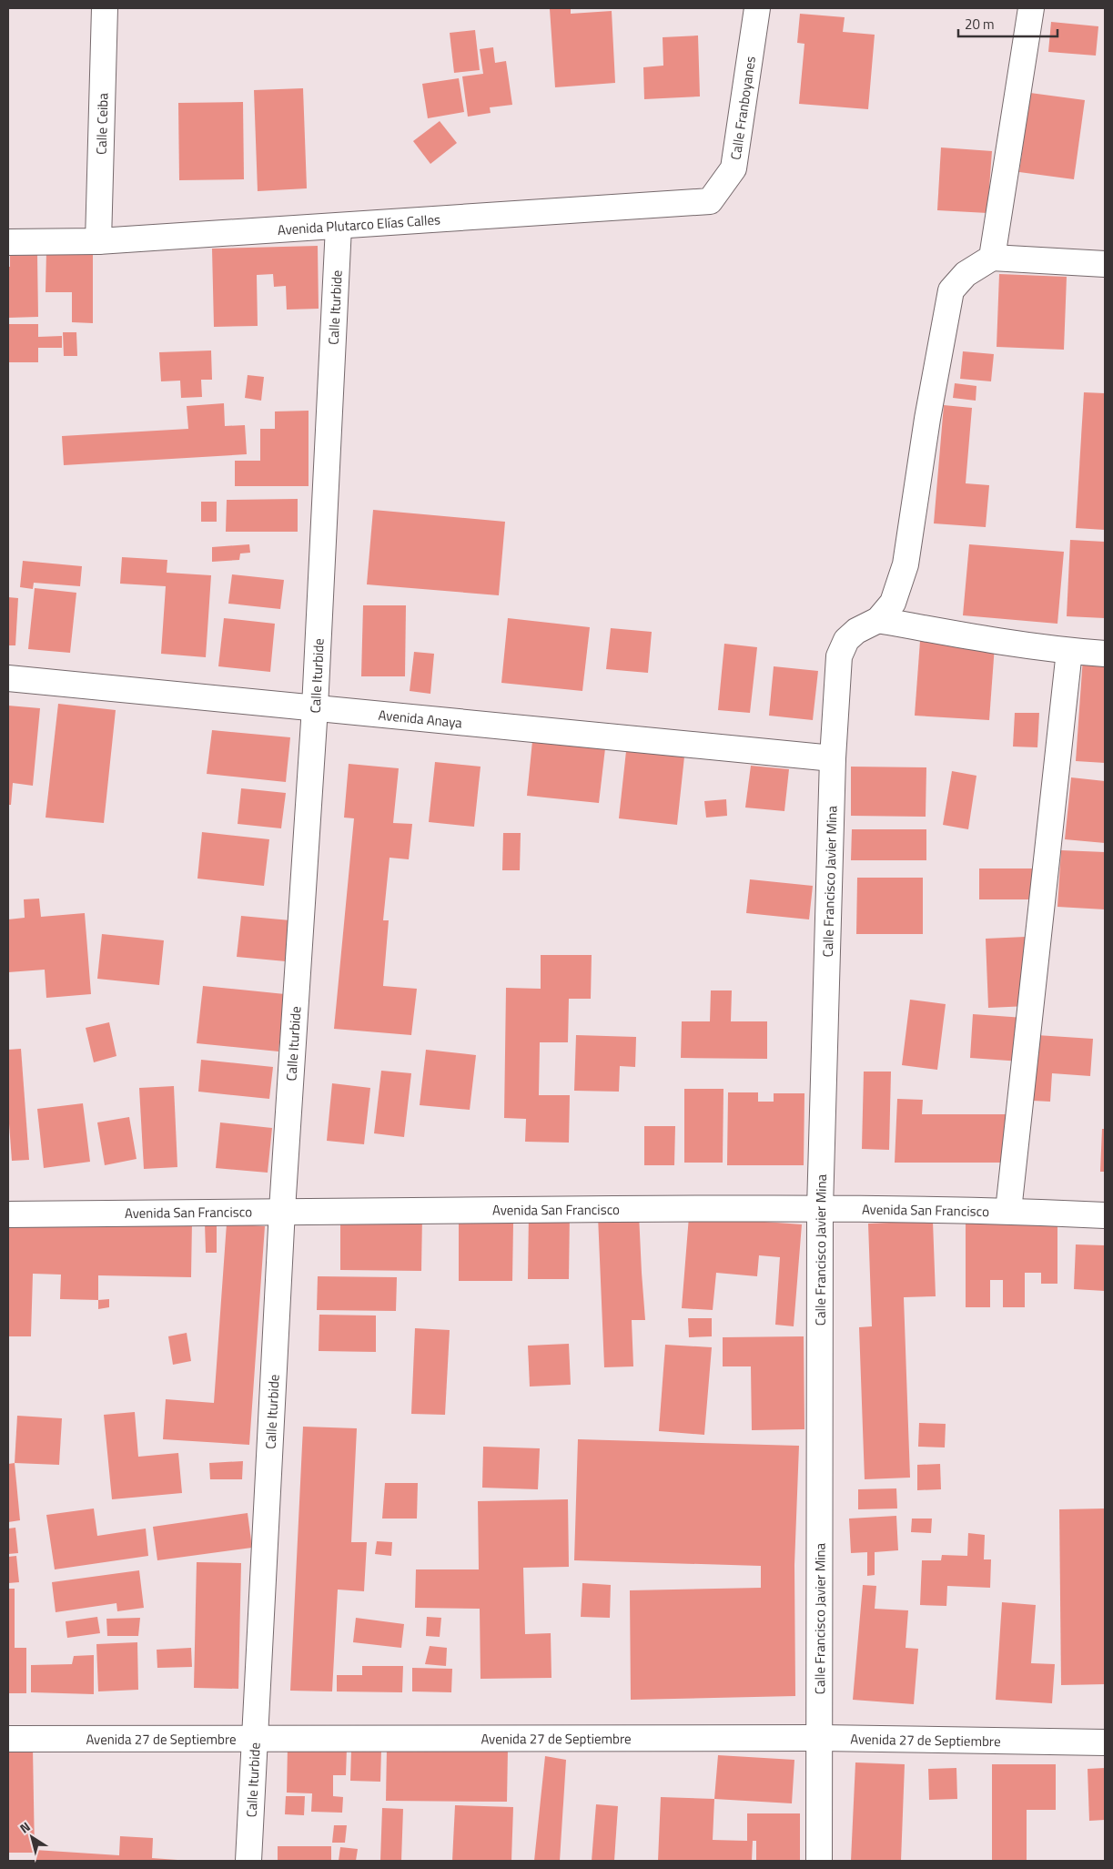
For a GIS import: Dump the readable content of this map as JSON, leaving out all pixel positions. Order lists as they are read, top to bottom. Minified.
{"streets":{"street":["Calle Franboyanes","Calle Ceiba","Avenida Plutarco Elías Calles","Calle Iturbide","Avenida Anaya","Calle Francisco Javier Mina","Avenida San Francisco","Avenida 27 de Septiembre"]},"crossings":[["Calle Franboyanes","Avenida Plutarco Elías Calles"],["Calle Ceiba","Avenida Plutarco Elías Calles"],["Avenida Plutarco Elías Calles","Calle Iturbide"],["Calle Iturbide","Avenida Anaya"],["Calle Iturbide","Avenida San Francisco"],["Calle Iturbide","Avenida 27 de Septiembre"],["Avenida Anaya","Calle Francisco Javier Mina"],["Calle Francisco Javier Mina","Avenida San Francisco"],["Calle Francisco Javier Mina","Avenida 27 de Septiembre"]],"scale_bar":"20 m","north":"top left"}
